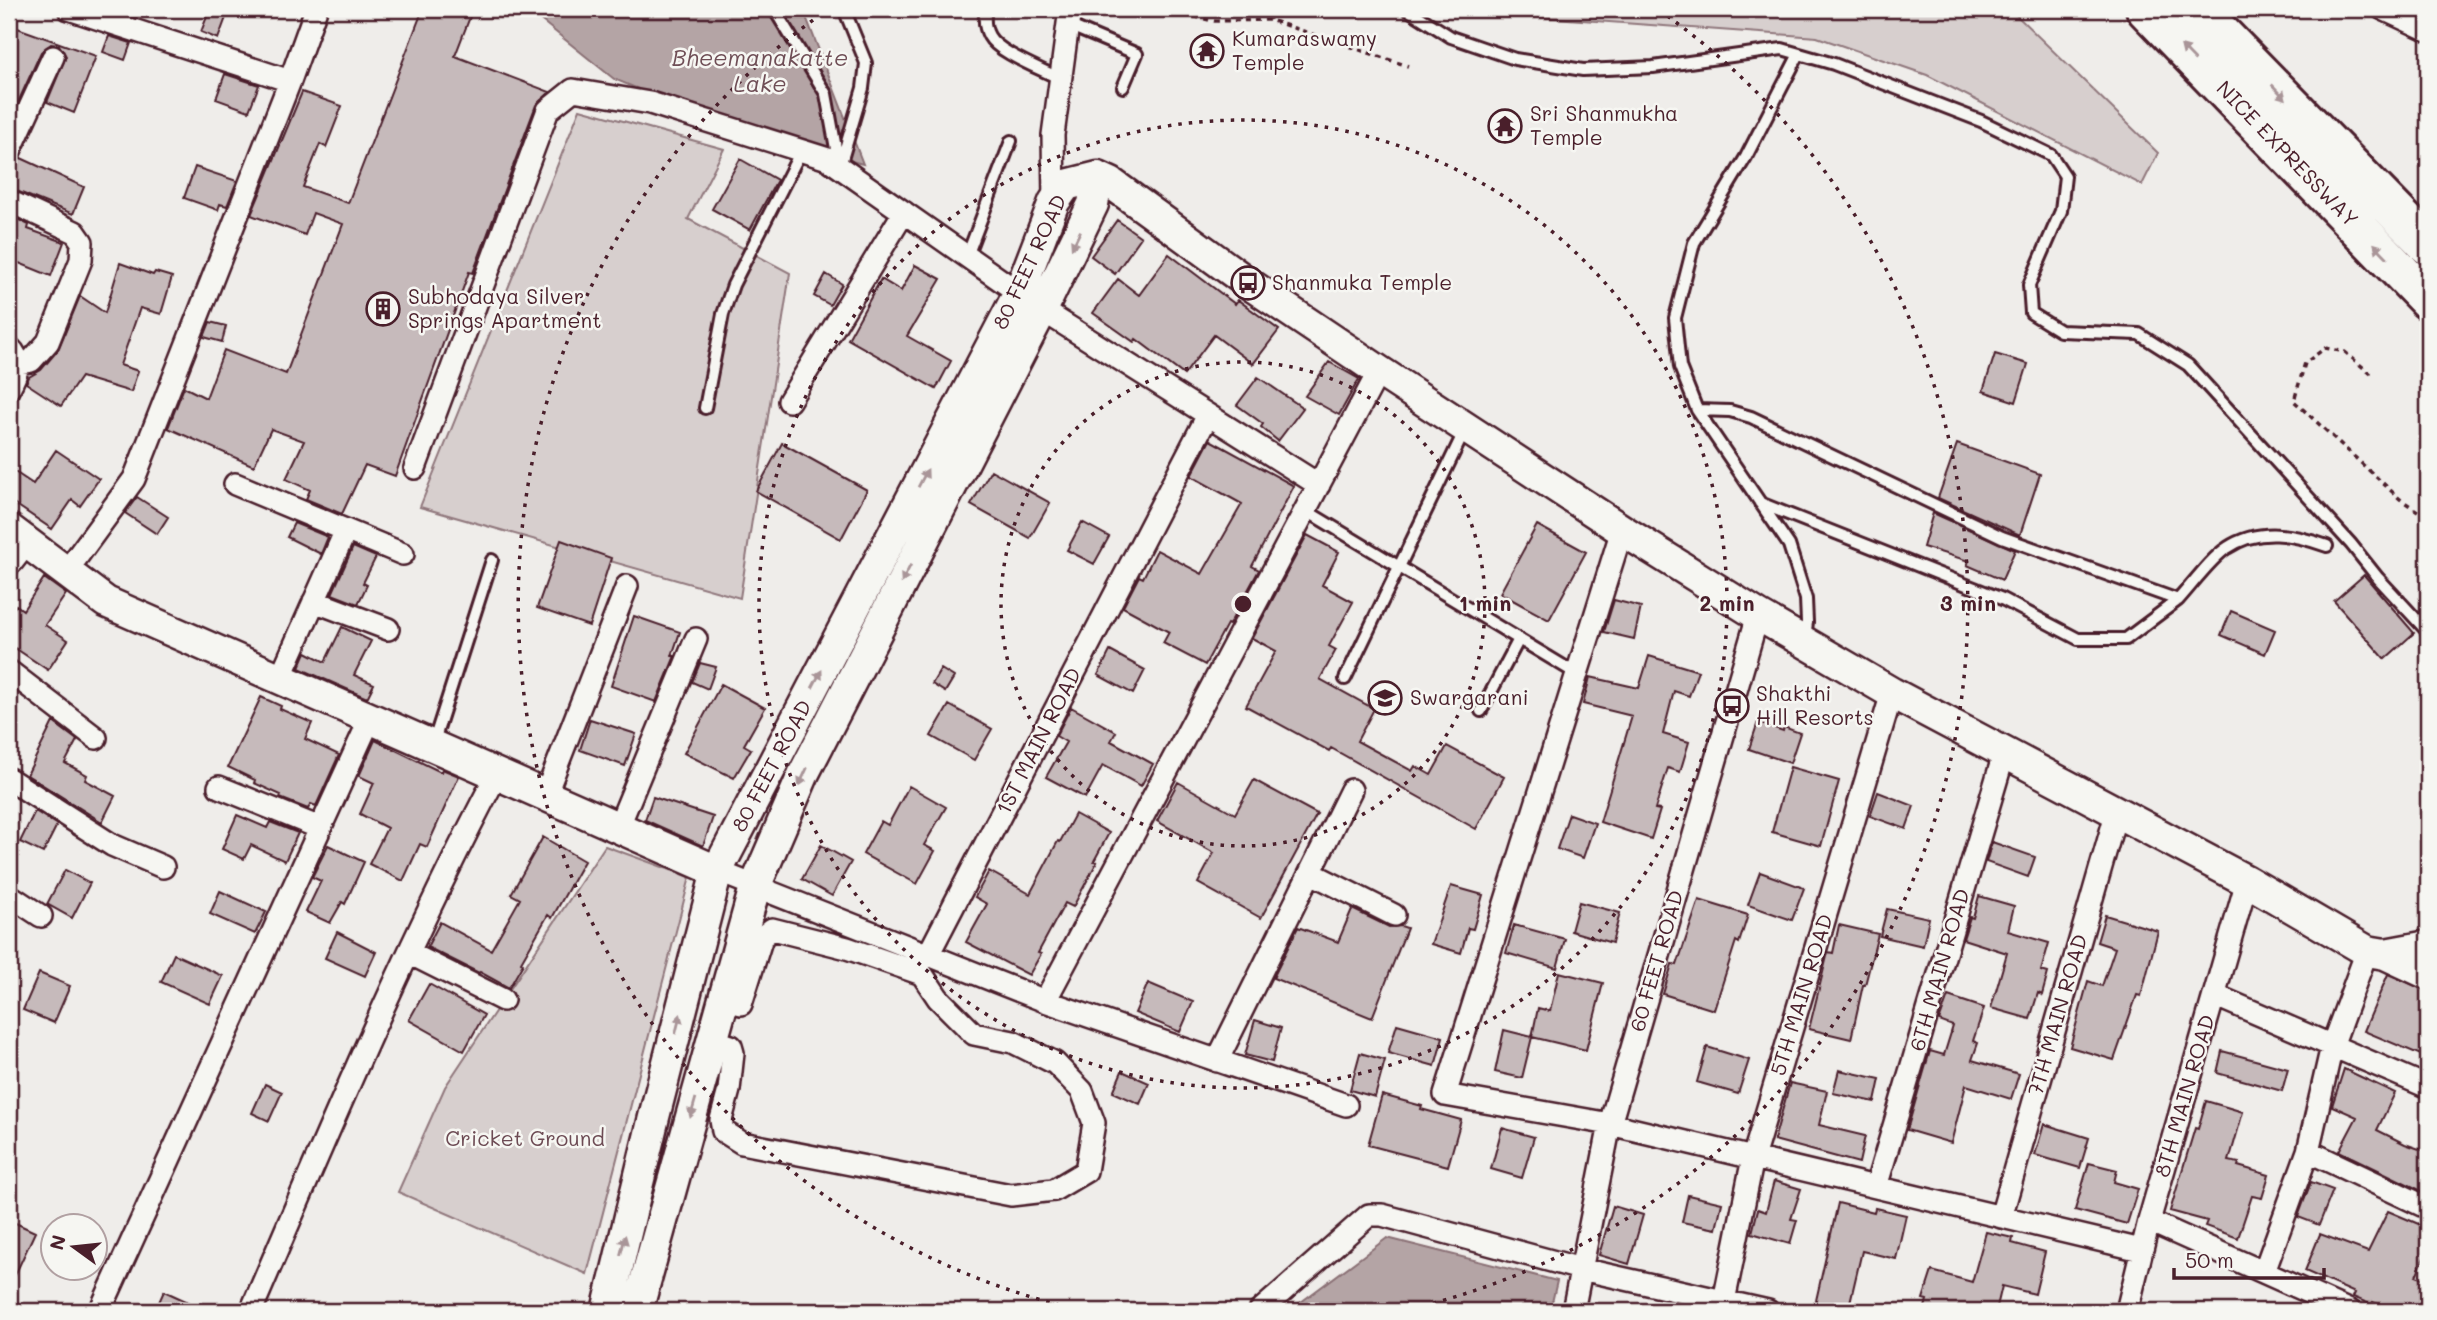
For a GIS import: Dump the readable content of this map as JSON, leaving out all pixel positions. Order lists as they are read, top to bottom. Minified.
{"streets":{"highway":["NICE EXPRESSWAY"],"main road":["80 FEET ROAD"],"street":["1ST MAIN ROAD","60 FEET ROAD","6TH MAIN ROAD","5TH MAIN ROAD","7TH MAIN ROAD","8TH MAIN ROAD"]},"water":["Bheemanakatte Lake"],"parks":["Cricket Ground"],"places":{"temple":["Kumaraswamy Temple","Sri Shanmukha Temple"],"bus stop":["Shanmuka Temple","Shakthi Hill Resorts"],"building":["Subhodaya Silver Springs Apartment"],"school or university":["Swargarani"]},"scale_bar":"50 m","north":"left","rings":["1 min","2 min","3 min"]}
